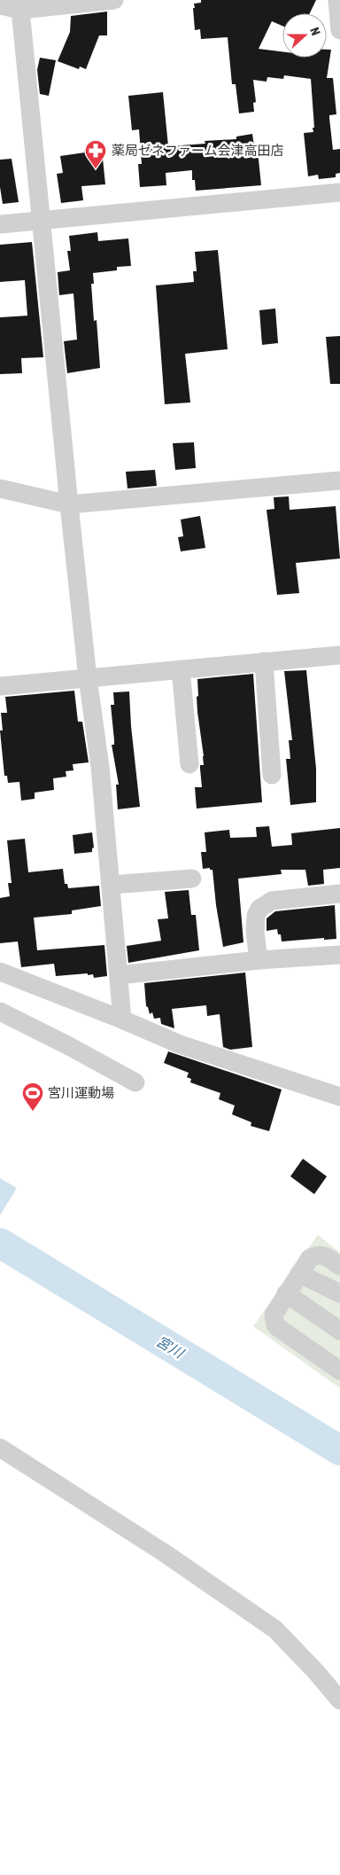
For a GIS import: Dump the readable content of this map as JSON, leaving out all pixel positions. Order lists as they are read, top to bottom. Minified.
{"water":["宮川"],"places":{"pharmacy":["薬局ゼネファーム会津高田店"],"sports":["宮川運動場"]},"north":"right"}
